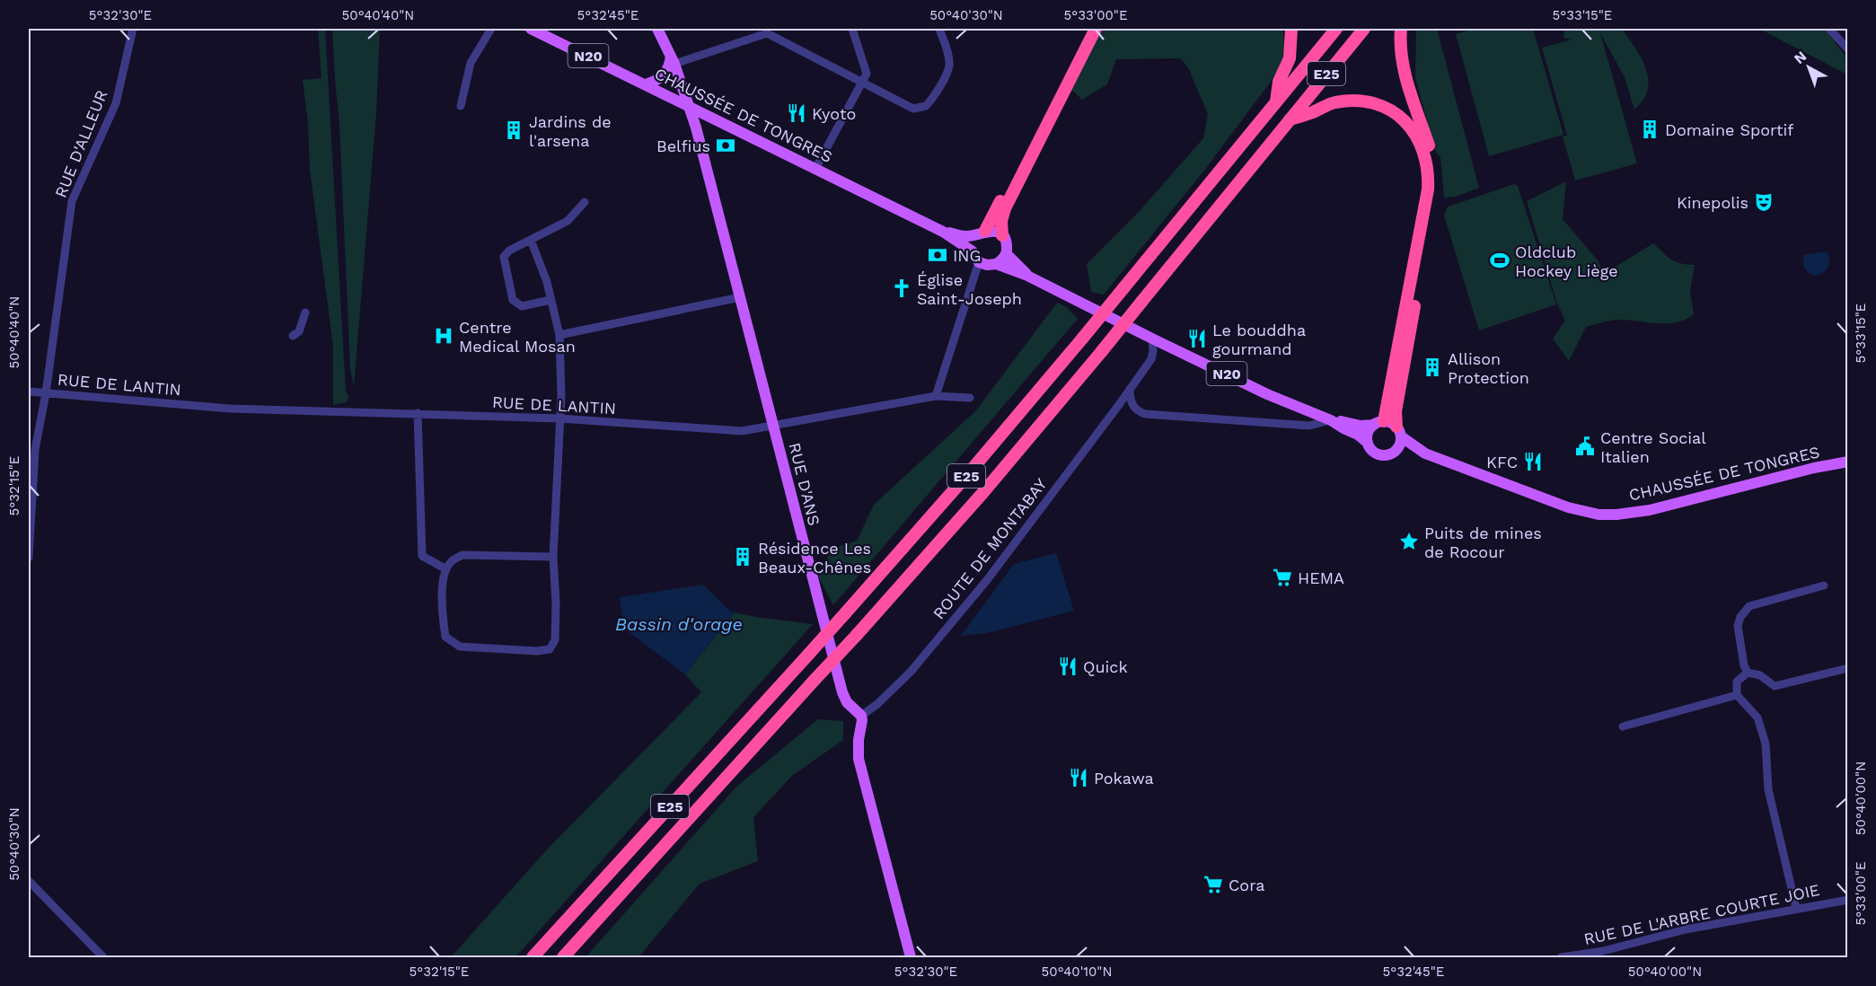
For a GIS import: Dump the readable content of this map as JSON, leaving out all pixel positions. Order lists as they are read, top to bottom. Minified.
{"streets":{"highway":["E25"],"main road":["N20","CHAUSSÉE DE TONGRES","RUE D'ANS"],"street":["RUE D'ALLEUR","RUE DE LANTIN","ROUTE DE MONTABAY","RUE DE L'ARBRE COURTE JOIE"]},"crossings":[["N20","CHAUSSÉE DE TONGRES"],["N20","ROUTE DE MONTABAY"],["CHAUSSÉE DE TONGRES","RUE D'ANS"],["RUE D'ALLEUR","RUE DE LANTIN"],["RUE DE LANTIN","RUE D'ANS"],["RUE D'ANS","ROUTE DE MONTABAY"]],"water":["Bassin d'orage"],"places":{"restaurant":["Kyoto","Le bouddha gourmand","KFC","Quick","Pokawa"],"building":["Domaine Sportif","Jardins de l'arsena","Allison Protection","Résidence Les Beaux-Chênes"],"bank":["Belfius","ING"],"theatre":["Kinepolis"],"sports":["Oldclub Hockey Liège"],"church":["Église Saint-Joseph"],"hospital":["Centre Medical Mosan"],"public building":["Centre Social Italien"],"place":["Puits de mines de Rocour"],"supermarket":["HEMA","Cora"]},"north":"top left","coordinates":["5°32'30\"E","50°40'40\"N","5°32'45\"E","50°40'30\"N","5°33'00\"E","5°33'15\"E","5°32'15\"E","50°40'00\"N","50°40'10\"N"]}
